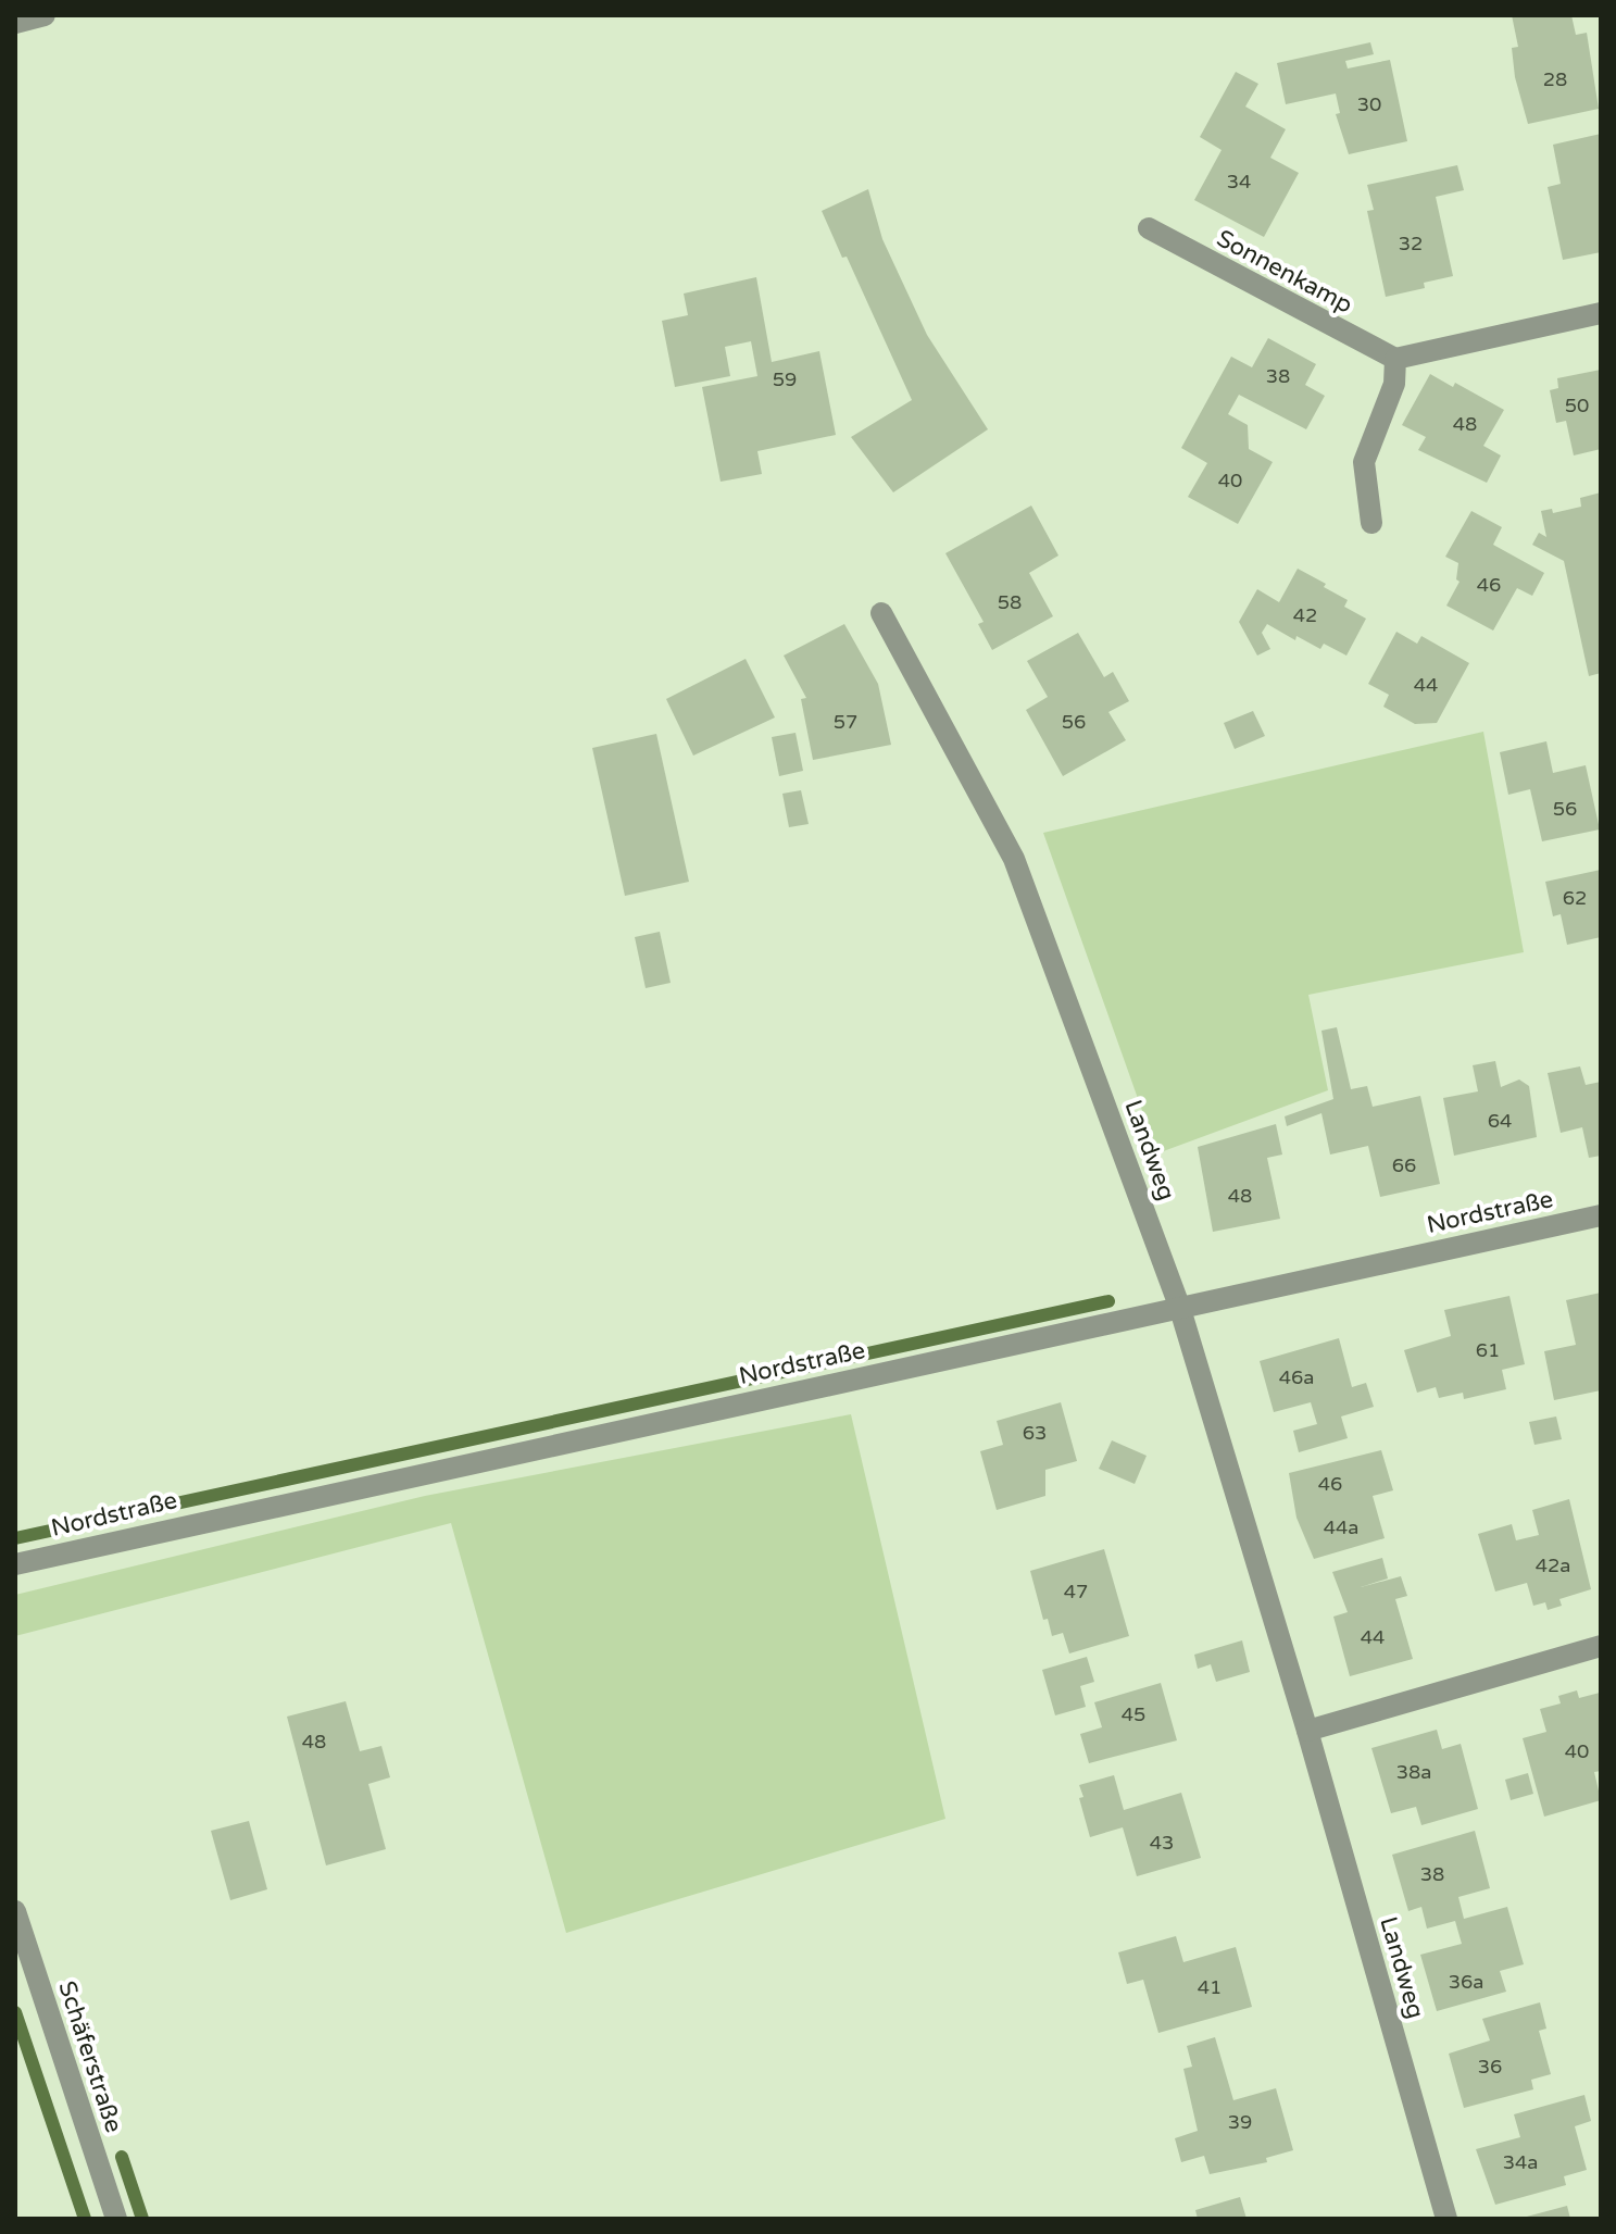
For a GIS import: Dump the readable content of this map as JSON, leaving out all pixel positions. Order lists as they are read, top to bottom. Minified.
{"streets":{"street":["Sonnenkamp","Landweg","Nordstraße","Schäferstraße"]},"crossings":[["Landweg","Nordstraße"]],"house_numbers":["28","30","34","32","38","59","50","48","40","46","58","42","44","57","56","56","62","64","66","48","61","46a","63","46","44a","42a","47","44","45","48","40","38a","43","38","36a","41","36","39","34a"]}
